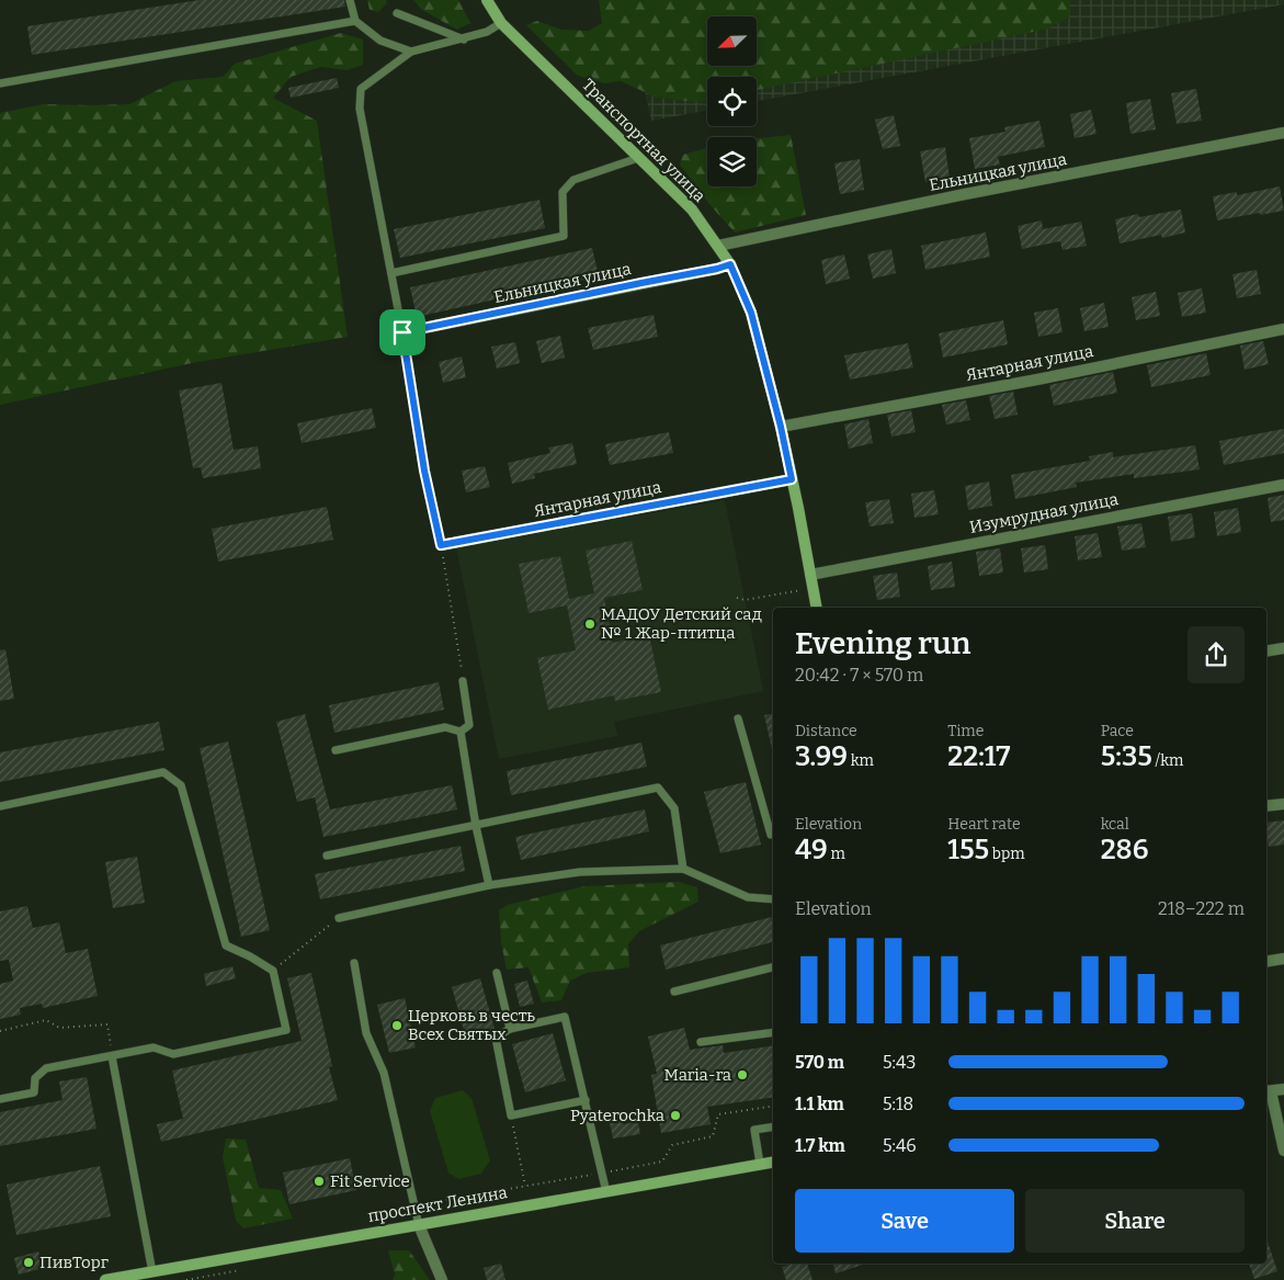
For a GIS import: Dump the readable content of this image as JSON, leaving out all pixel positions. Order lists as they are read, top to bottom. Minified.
{"streets":{"street":["Транспортная улица","Ельницкая улица","Янтарная улица","Изумрудная улица","проспект Ленина"]},"crossings":[["Транспортная улица","Ельницкая улица"],["Транспортная улица","Янтарная улица"],["Транспортная улица","Изумрудная улица"]],"places":["МАДОУ Детский сад № 1 Жар-птитца","Церковь в честь Всех Святых","Maria-ra","Pyaterochka","Fit Service","ПивТорг"],"north":"bottom left","page":{"heading":["Evening run","20:42 · 7 × 570 m"],"stats":[["Distance","3.99 km"],["Time","22:17"],["Pace","5:35 /km"],["Elevation","49 m"],["Heart rate","155 bpm"],["kcal","286"]],"chart":["Elevation","218–222 m"],"list":[{"name":"570 m","note":"5:43"},{"name":"1.1 km","note":"5:18"},{"name":"1.7 km","note":"5:46"}],"buttons":["Save","Share"]}}
